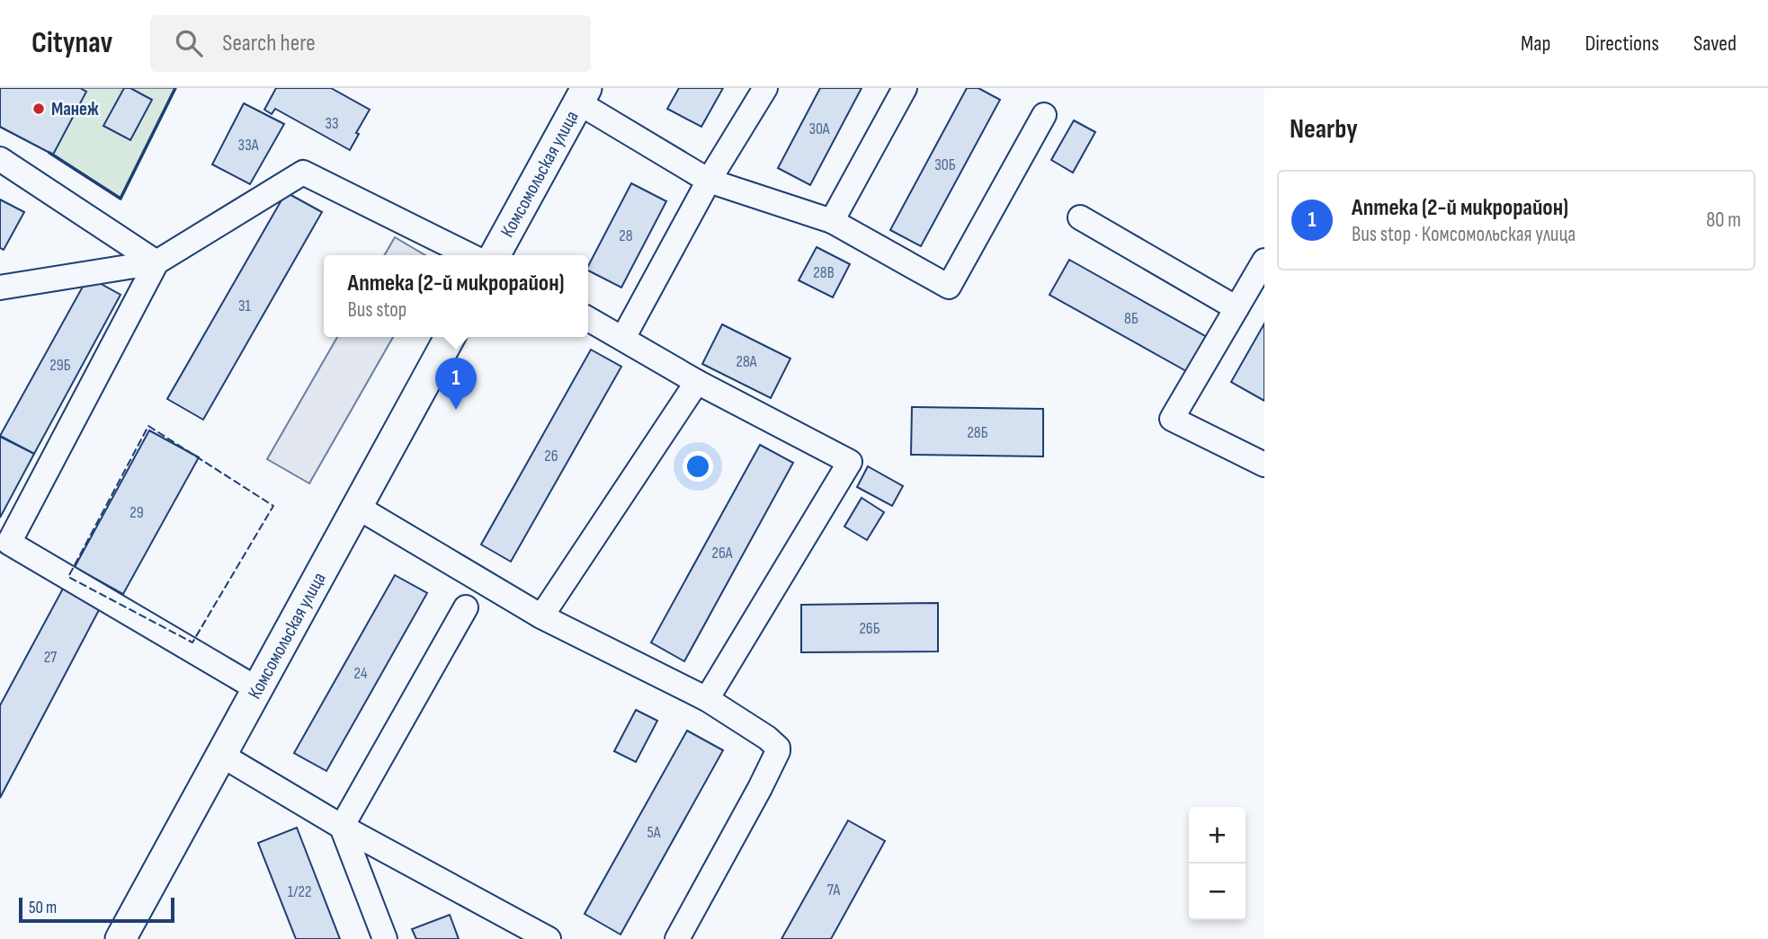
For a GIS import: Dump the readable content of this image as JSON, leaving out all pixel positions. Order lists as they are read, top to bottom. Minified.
{"streets":{"main road":["Комсомольская улица"]},"places":["Манеж"],"house_numbers":["33","30А","33А","30Б","28","28В","31","8Б","28А","29Б","28Б","26","29","26А","26Б","27","24","5А","7А","1/22"],"scale_bar":"50 m","page":{"header":"Citynav","search":"Search here","nav":["Map","Directions","Saved"],"heading":"Nearby","list":[{"mark":"1","name":"Аптека (2-й микрорайон)","note":"Bus stop · Комсомольская улица","value":"80 m"}],"popup":["Аптека (2-й микрорайон)","Bus stop"],"pins":"1","map_buttons":["+","−"],"scale":"50 m"}}
